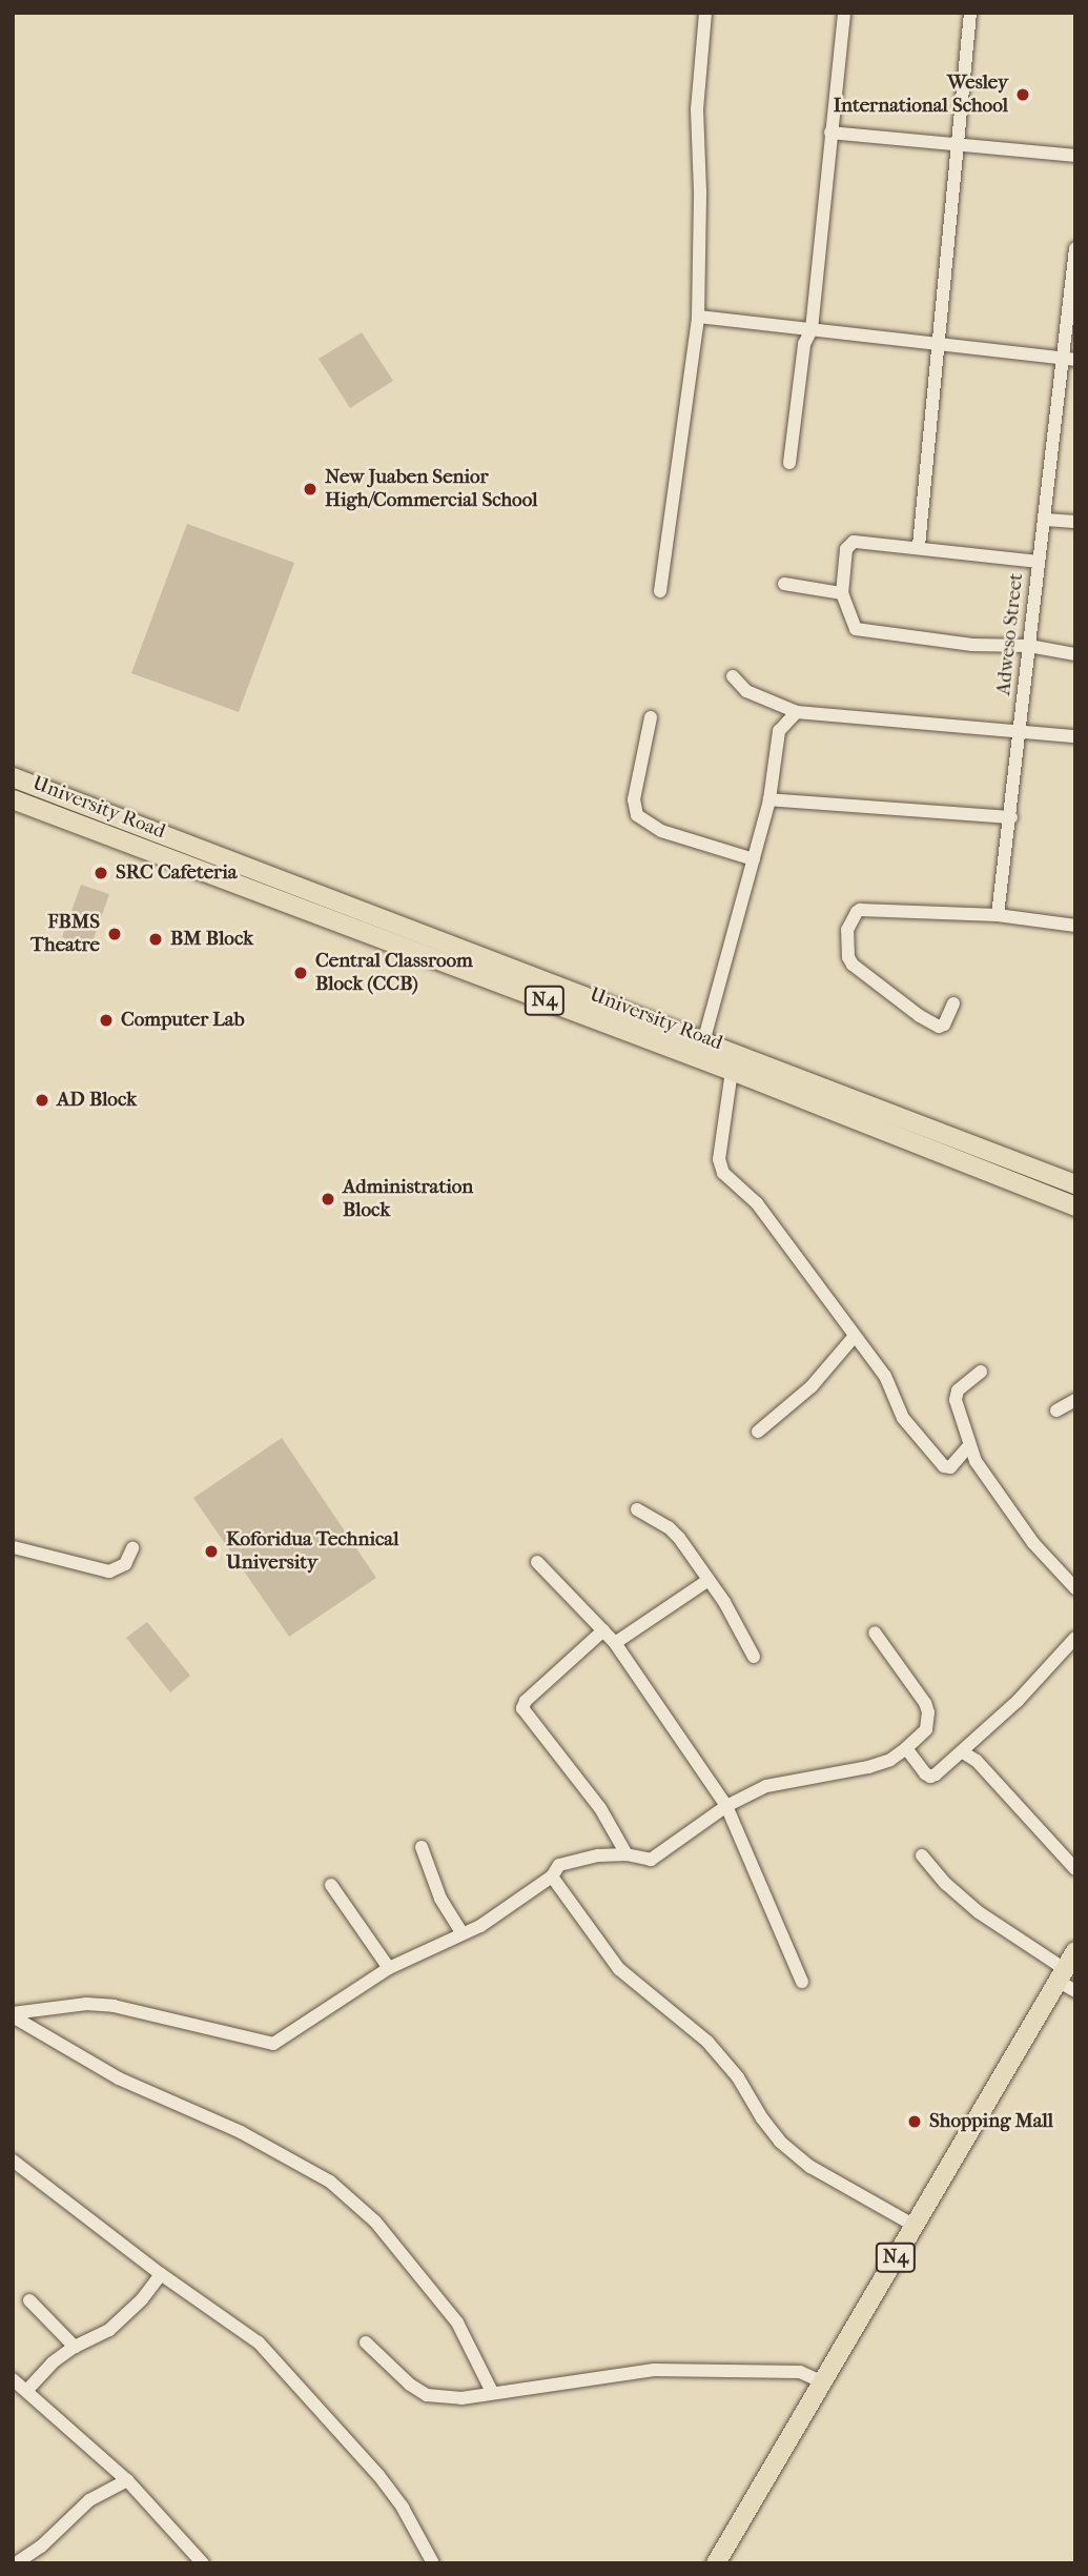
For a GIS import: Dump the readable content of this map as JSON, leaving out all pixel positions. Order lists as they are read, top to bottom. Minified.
{"streets":{"highway":["University Road","N4"],"street":["Adweso Street"]},"places":["Wesley International School","New Juaben Senior High/Commercial School","SRC Cafeteria","FBMS Theatre","BM Block","Central Classroom Block (CCB)","Computer Lab","AD Block","Administration Block","Koforidua Technical University","Shopping Mall"]}
